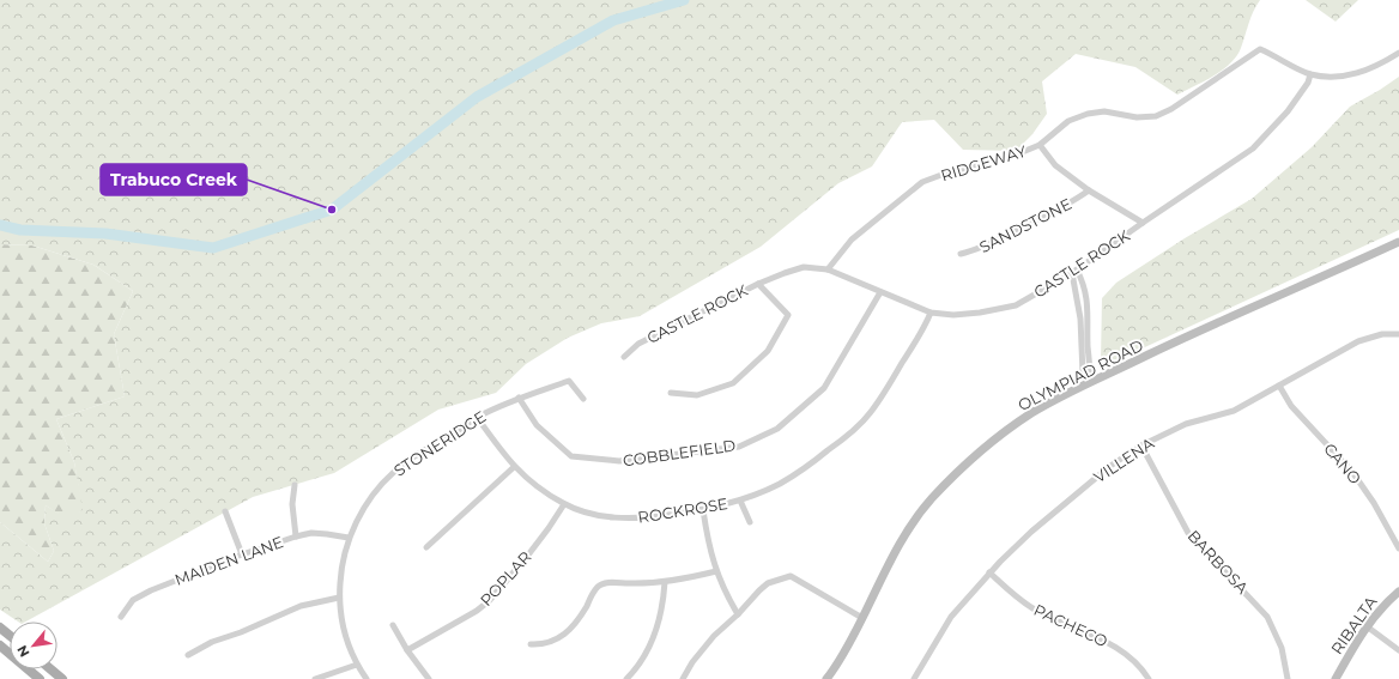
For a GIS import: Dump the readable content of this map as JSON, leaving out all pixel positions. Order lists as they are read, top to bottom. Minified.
{"streets":{"main road":["OLYMPIAD ROAD","RIBALTA"],"street":["RIDGEWAY","SANDSTONE","CASTLE ROCK","STONERIDGE","COBBLEFIELD","VILLENA","CANO","ROCKROSE","MAIDEN LANE","BARBOSA","POPLAR","PACHECO"]},"crossings":[["RIDGEWAY","CASTLE ROCK"],["CASTLE ROCK","COBBLEFIELD"],["CASTLE ROCK","ROCKROSE"],["STONERIDGE","COBBLEFIELD"],["STONERIDGE","ROCKROSE"],["STONERIDGE","MAIDEN LANE"],["VILLENA","CANO"],["VILLENA","BARBOSA"],["VILLENA","PACHECO"],["ROCKROSE","POPLAR"]],"places":["Trabuco Creek"],"north":"bottom left"}
